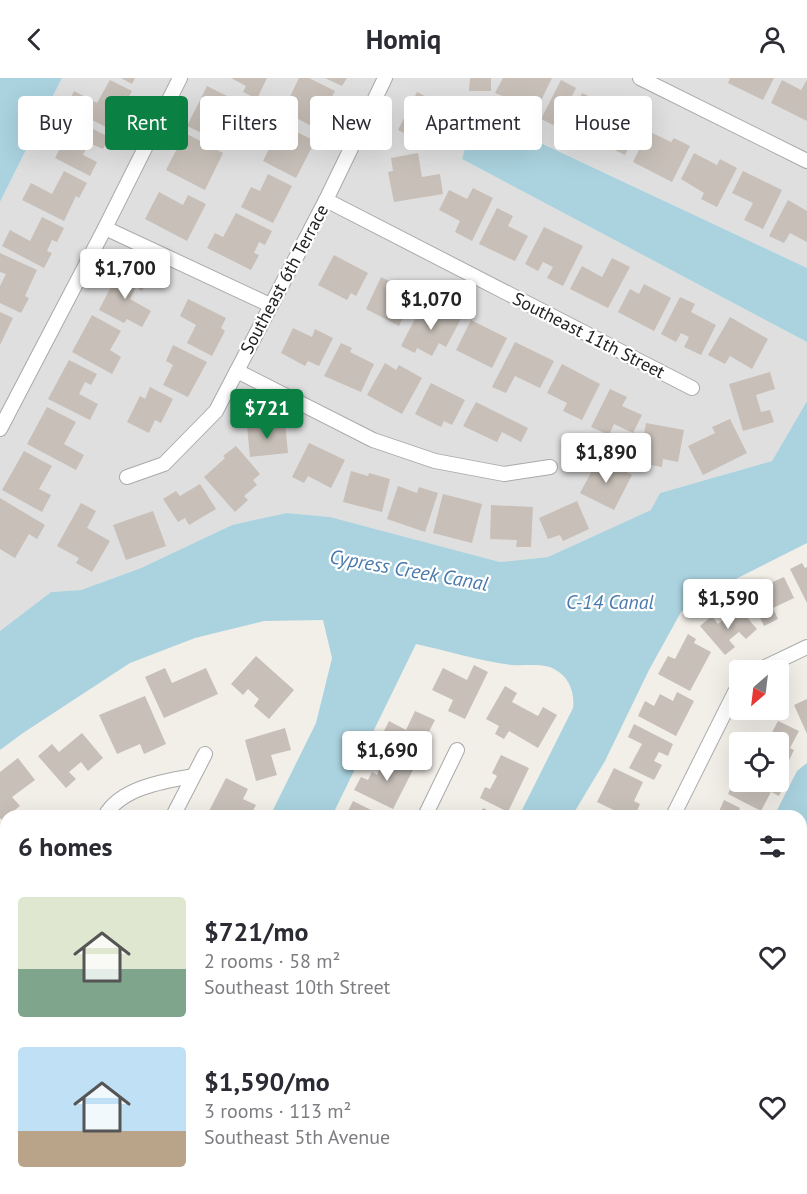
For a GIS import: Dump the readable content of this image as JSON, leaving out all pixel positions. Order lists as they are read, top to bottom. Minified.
{"streets":{"street":["Southeast 6th Terrace","Southeast 11th Street"]},"crossings":[["Southeast 6th Terrace","Southeast 11th Street"]],"water":["Cypress Creek Canal","C-14 Canal"],"north":"bottom left","page":{"header":"Homiq","chip":["Buy","Rent","Filters","New","Apartment","House"],"price":["$1,700","$1,070","$721","$1,890","$1,590","$1,690"],"heading":"6 homes","list":[{"name":"$721/mo","note":"2 rooms · 58 m² · Southeast 10th Street"},{"name":"$1,590/mo","note":"3 rooms · 113 m² · Southeast 5th Avenue"}]}}
